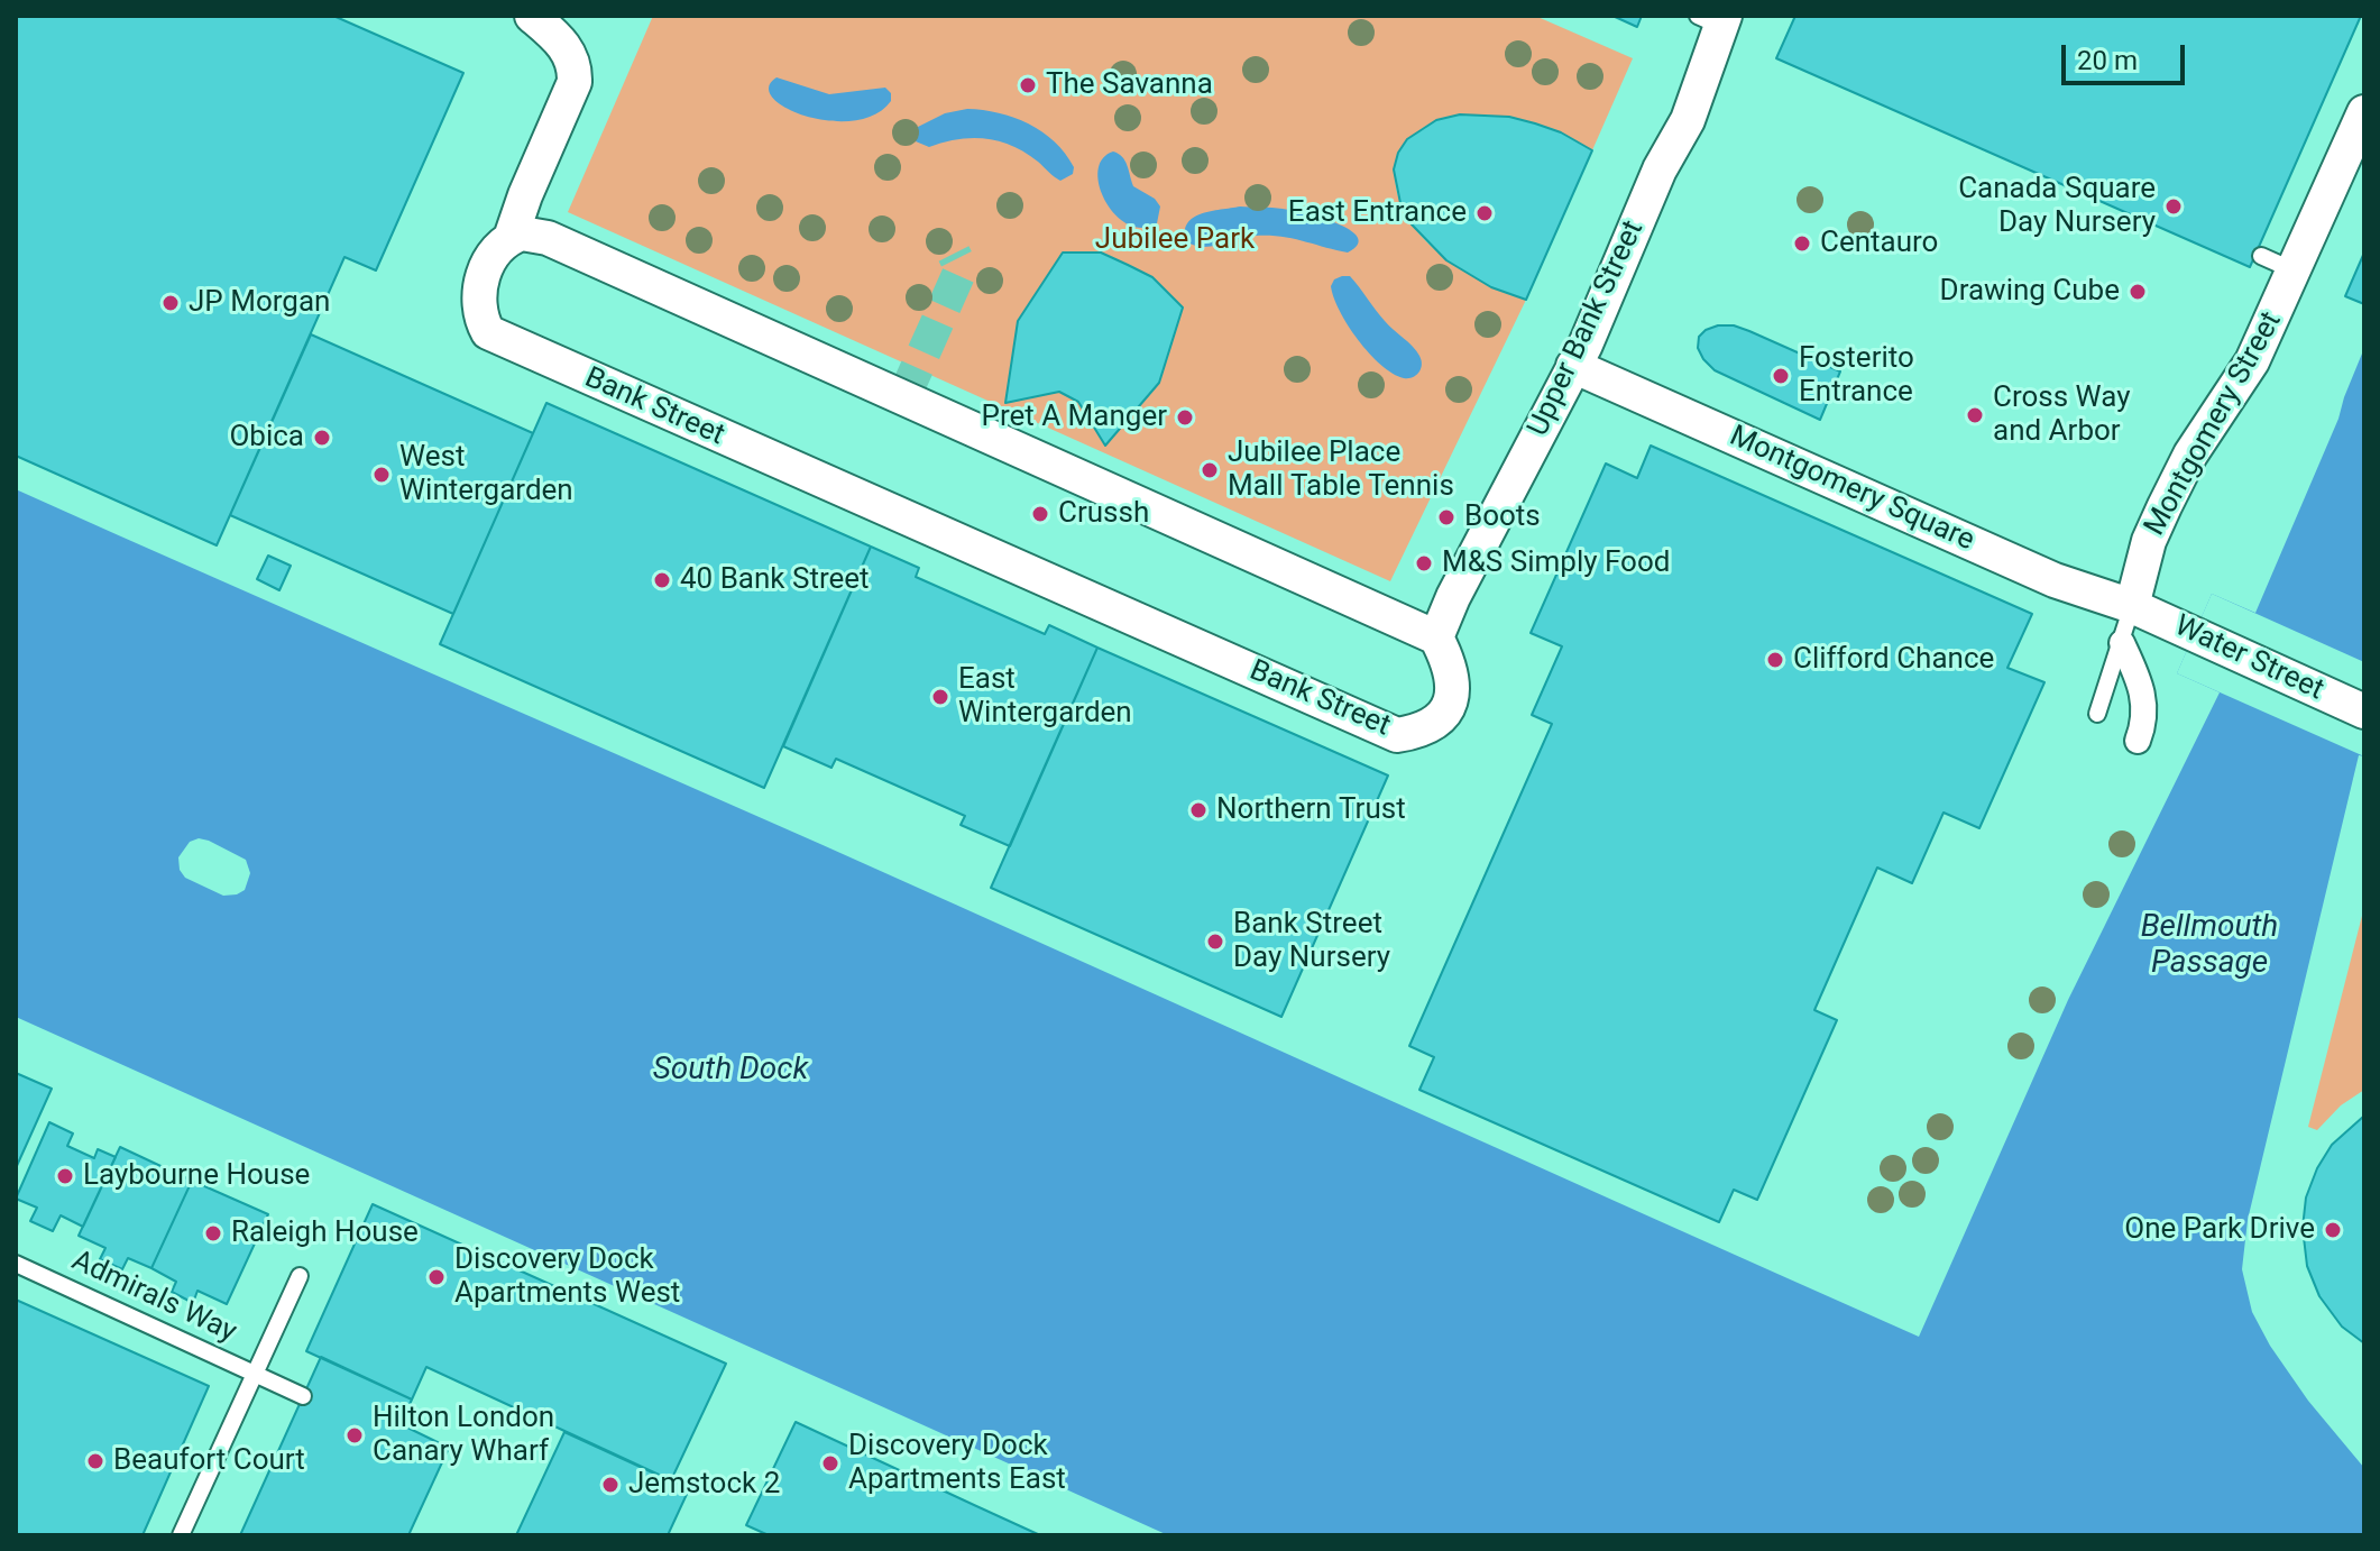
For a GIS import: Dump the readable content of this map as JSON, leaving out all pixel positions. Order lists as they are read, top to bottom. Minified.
{"streets":{"street":["Upper Bank Street","Bank Street","Montgomery Street","Montgomery Square","Water Street"],"lane":["Admirals Way"]},"crossings":[["Upper Bank Street","Bank Street"],["Upper Bank Street","Montgomery Square"],["Montgomery Street","Montgomery Square"],["Montgomery Street","Water Street"],["Montgomery Square","Water Street"]],"water":["Bellmouth Passage","South Dock"],"parks":["Jubilee Park"],"places":["The Savanna","Canada Square Day Nursery","East Entrance","Centauro","Drawing Cube","JP Morgan","Fosterito Entrance","Cross Way and Arbor","Pret A Manger","Obica","Jubilee Place Mall Table Tennis","West Wintergarden","Crussh","Boots","M&S Simply Food","40 Bank Street","Clifford Chance","East Wintergarden","Northern Trust","Bank Street Day Nursery","Laybourne House","One Park Drive","Raleigh House","Discovery Dock Apartments West","Hilton London Canary Wharf","Beaufort Court","Discovery Dock Apartments East","Jemstock 2"],"scale_bar":"20 m"}
